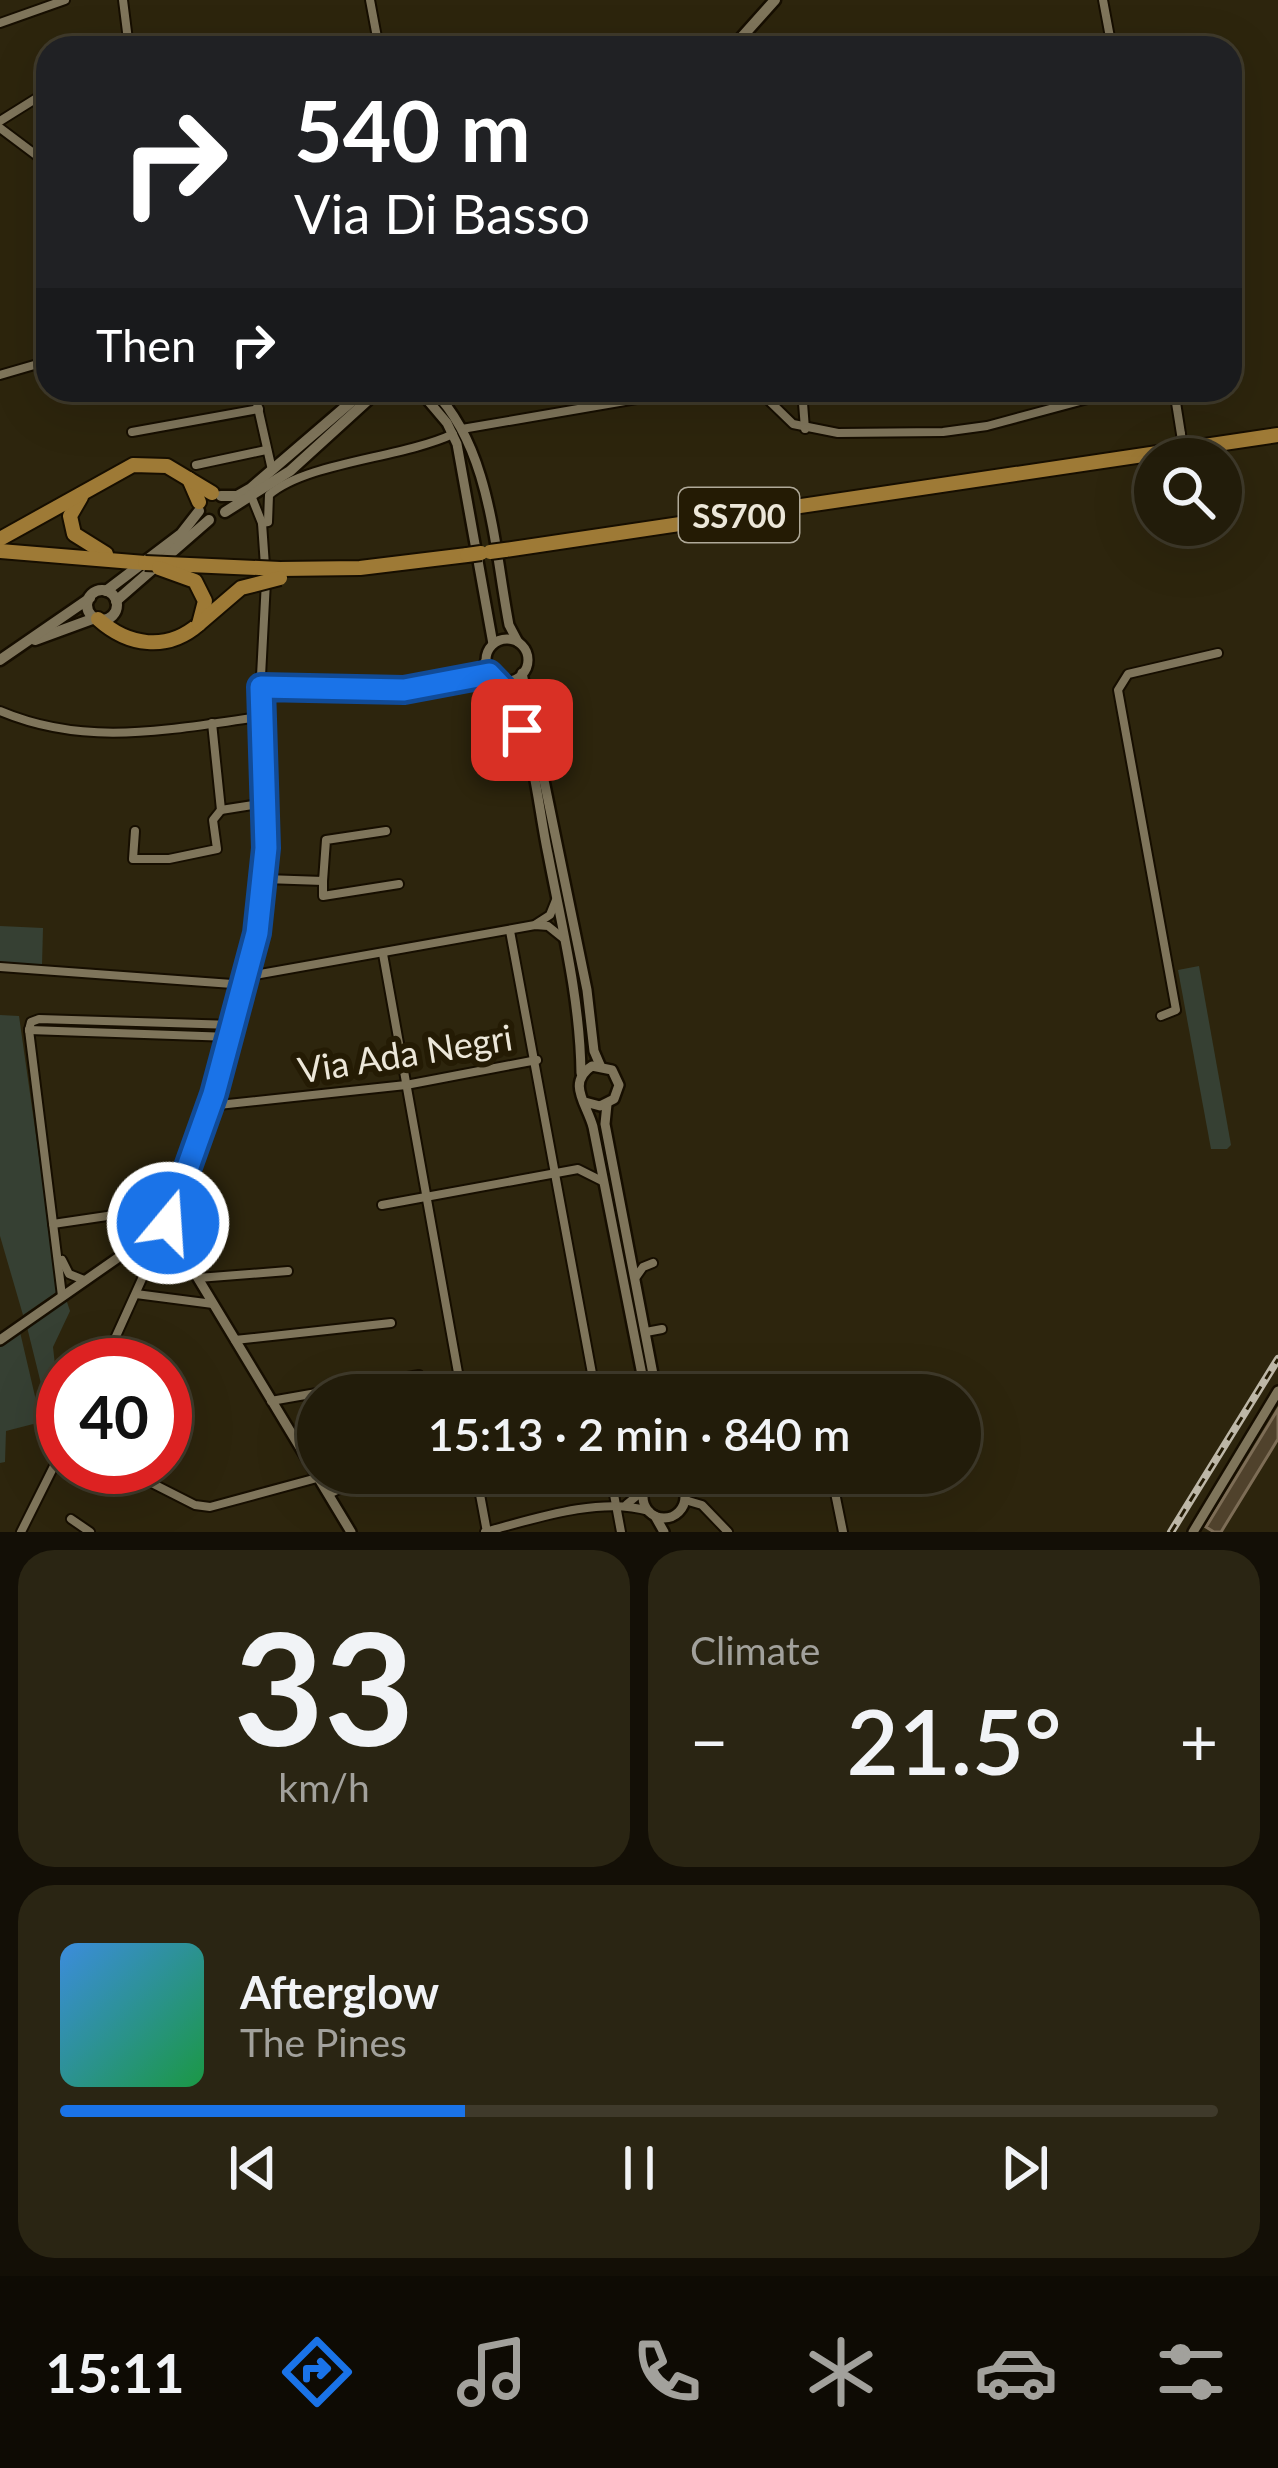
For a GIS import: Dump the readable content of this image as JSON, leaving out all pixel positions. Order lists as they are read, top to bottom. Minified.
{"streets":{"highway":["SS700"],"street":["Via Ada Negri"]},"page":{"turn":["540 m","Via Di Basso"],"then":"Then","limit":"40","trip":"15:13 · 2 min · 840 m","tile":[["33","km/h"],"Climate"],"heat":["−","21.5°","+"],"song":["Afterglow","The Pines"],"tabs":"15:11"}}
